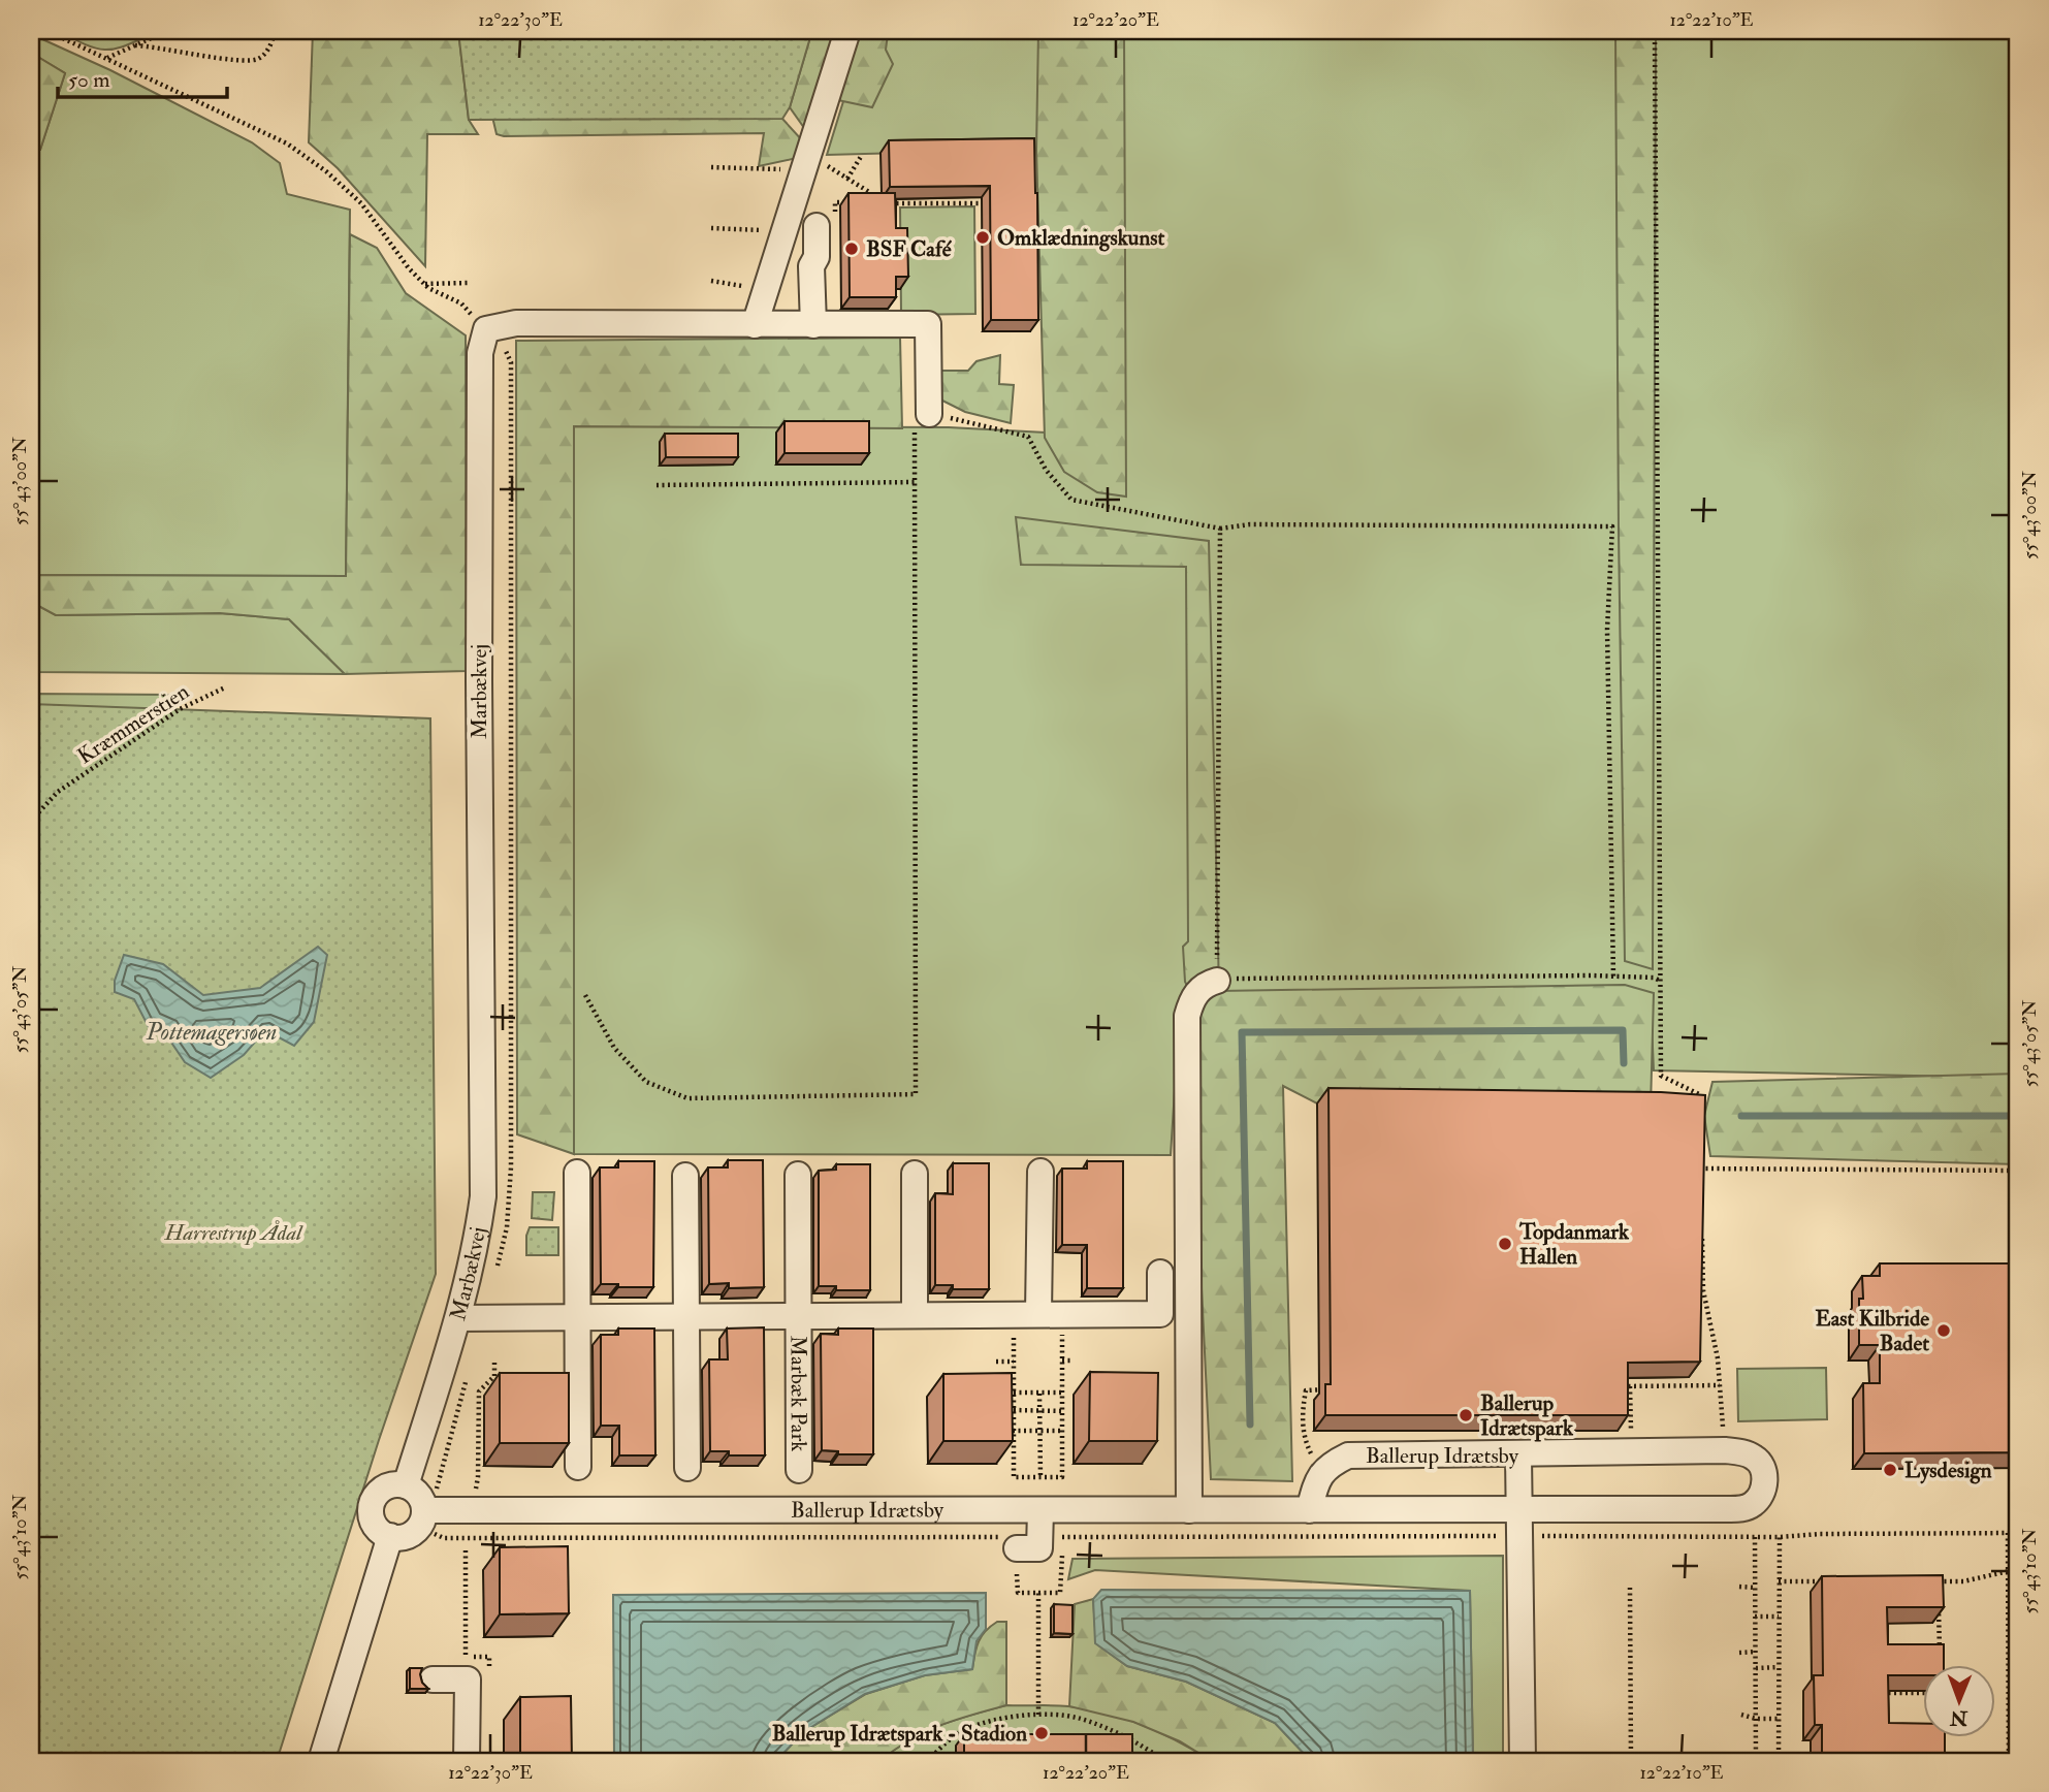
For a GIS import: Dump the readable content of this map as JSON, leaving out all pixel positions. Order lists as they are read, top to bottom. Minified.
{"streets":{"street":["Marbækvej","Marbæk Park","Ballerup Idrætsby"],"path":["Kræmmerstien"]},"crossings":[["Marbækvej","Marbæk Park"],["Marbækvej","Ballerup Idrætsby"]],"water":["Pottemagersøen"],"parks":["Harrestrup Ådal"],"places":["Omklædningskunst","BSF Café","Topdanmark Hallen","East Kilbride Badet","Ballerup Idrætspark","Lysdesign","Ballerup Idrætspark - Stadion"],"scale_bar":"50 m","north":"bottom","coordinates":["12°22'30\"E","12°22'20\"E","12°22'10\"E","55°43'00\"N","55°43'05\"N","55°43'10\"N"]}
